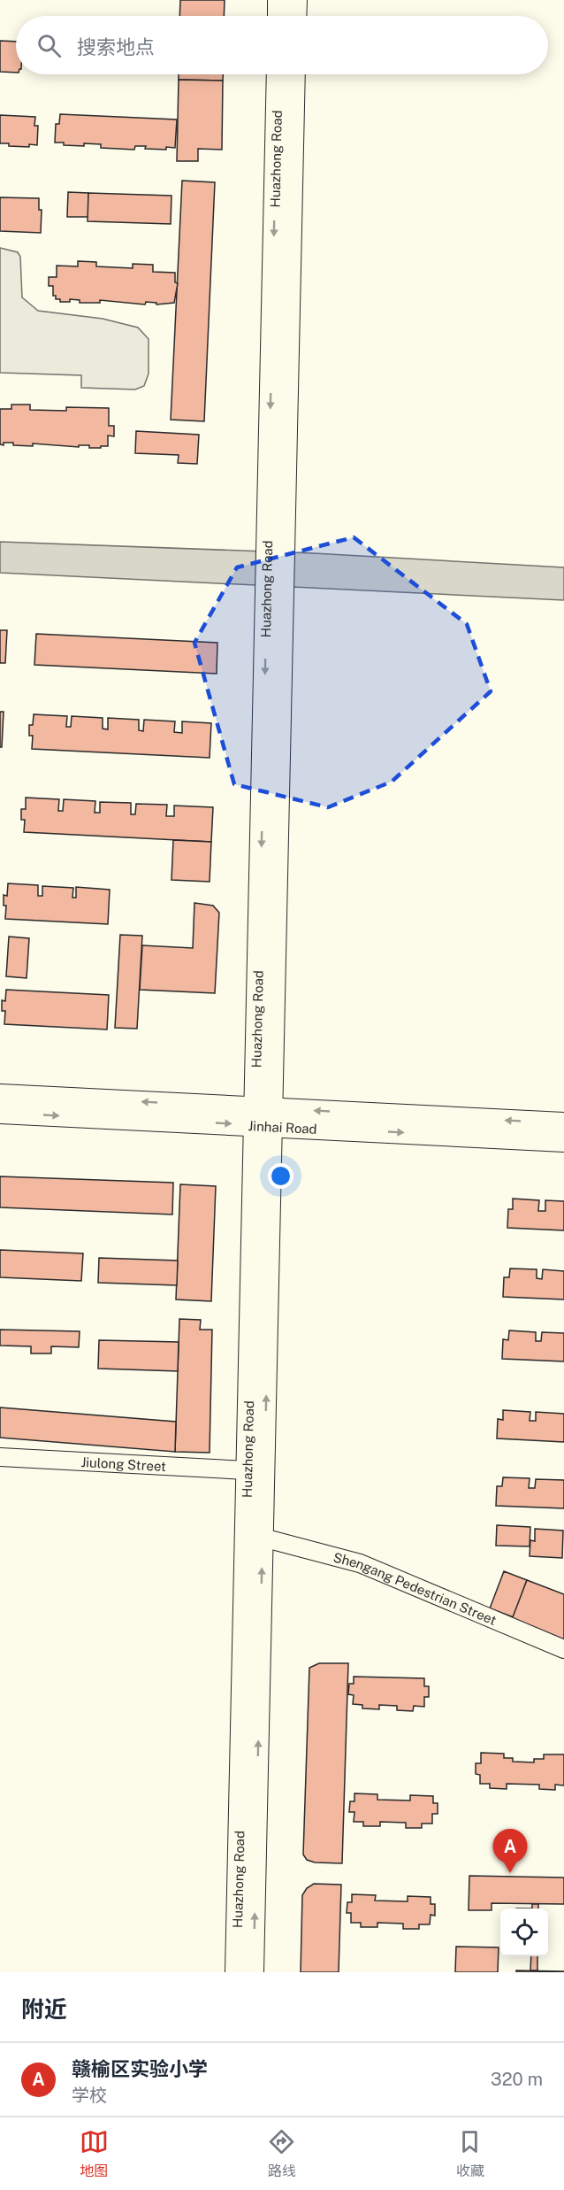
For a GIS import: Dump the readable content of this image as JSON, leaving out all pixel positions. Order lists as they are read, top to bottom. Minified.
{"streets":{"main road":["Huazhong Road","Jinhai Road"],"street":["Jiulong Street","Shengang Pedestrian Street"]},"crossings":[["Huazhong Road","Jinhai Road"],["Huazhong Road","Jiulong Street"],["Huazhong Road","Shengang Pedestrian Street"]],"page":{"search":"搜索地点","pins":"A","heading":"附近","list":[{"mark":"A","name":"赣榆区实验小学","note":"学校","value":"320 m"}],"nav":["地图","路线","收藏"]}}
